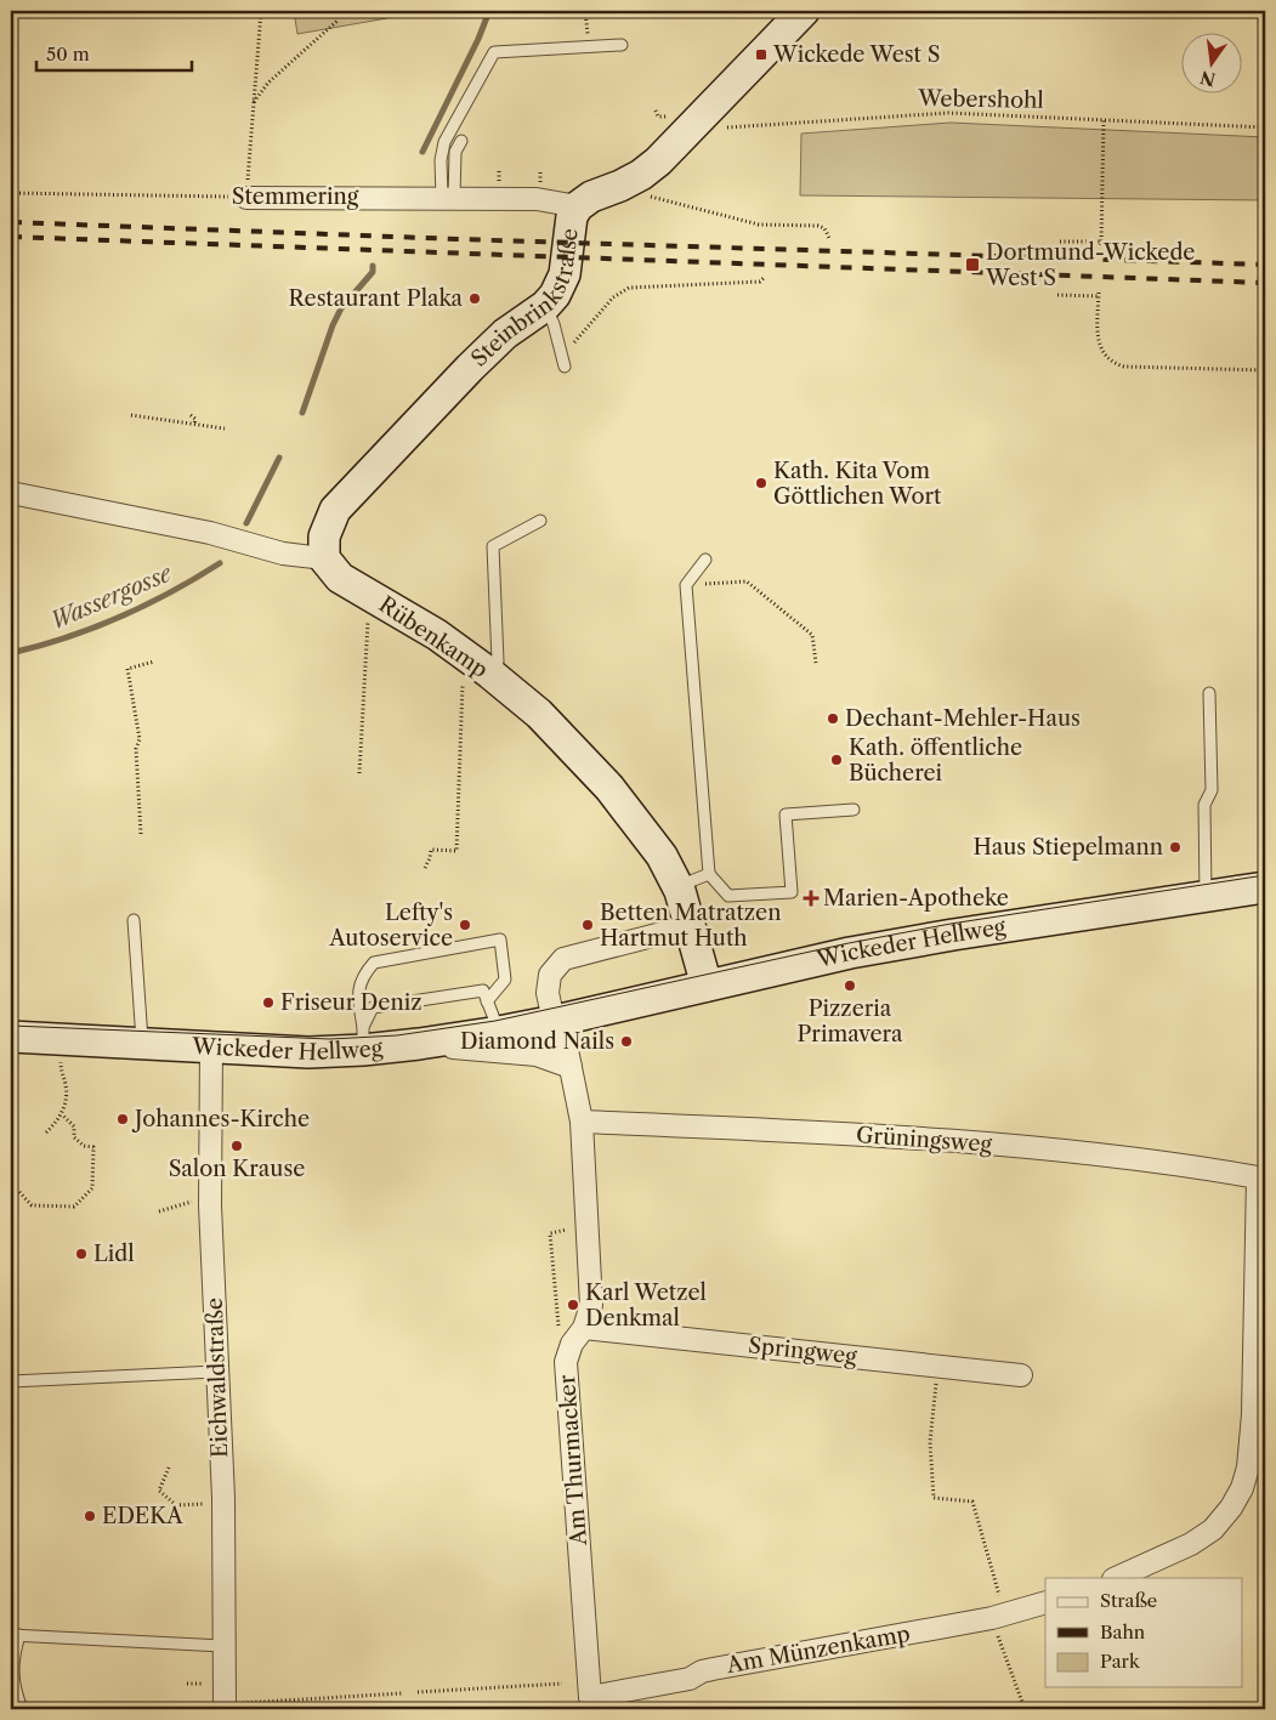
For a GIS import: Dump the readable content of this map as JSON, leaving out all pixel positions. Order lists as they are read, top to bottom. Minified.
{"streets":{"street":["Stemmering","Steinbrinkstraße","Rübenkamp","Wickeder Hellweg","Grüningsweg","Springweg","Eichwaldstraße","Am Thurmacker","Am Münzenkamp"],"path":["Webershohl"]},"crossings":[["Webershohl","Steinbrinkstraße"],["Stemmering","Steinbrinkstraße"],["Steinbrinkstraße","Rübenkamp"],["Rübenkamp","Wickeder Hellweg"],["Wickeder Hellweg","Eichwaldstraße"],["Wickeder Hellweg","Am Thurmacker"],["Grüningsweg","Am Thurmacker"],["Springweg","Am Thurmacker"],["Am Thurmacker","Am Münzenkamp"]],"water":["Wassergosse"],"places":{"transit":["Wickede West S","Dortmund-Wickede West S"],"other":["Restaurant Plaka","Kath. Kita Vom Göttlichen Wort","Dechant-Mehler-Haus","Kath. öffentliche Bücherei","Haus Stiepelmann","Lefty's Autoservice","Betten Matratzen Hartmut Huth","Pizzeria Primavera","Friseur Deniz","Diamond Nails","Johannes-Kirche","Salon Krause","Lidl","Karl Wetzel Denkmal","EDEKA"],"health":["Marien-Apotheke"]},"legend":["Straße","Bahn","Park"],"scale_bar":"50 m","north":"bottom"}
